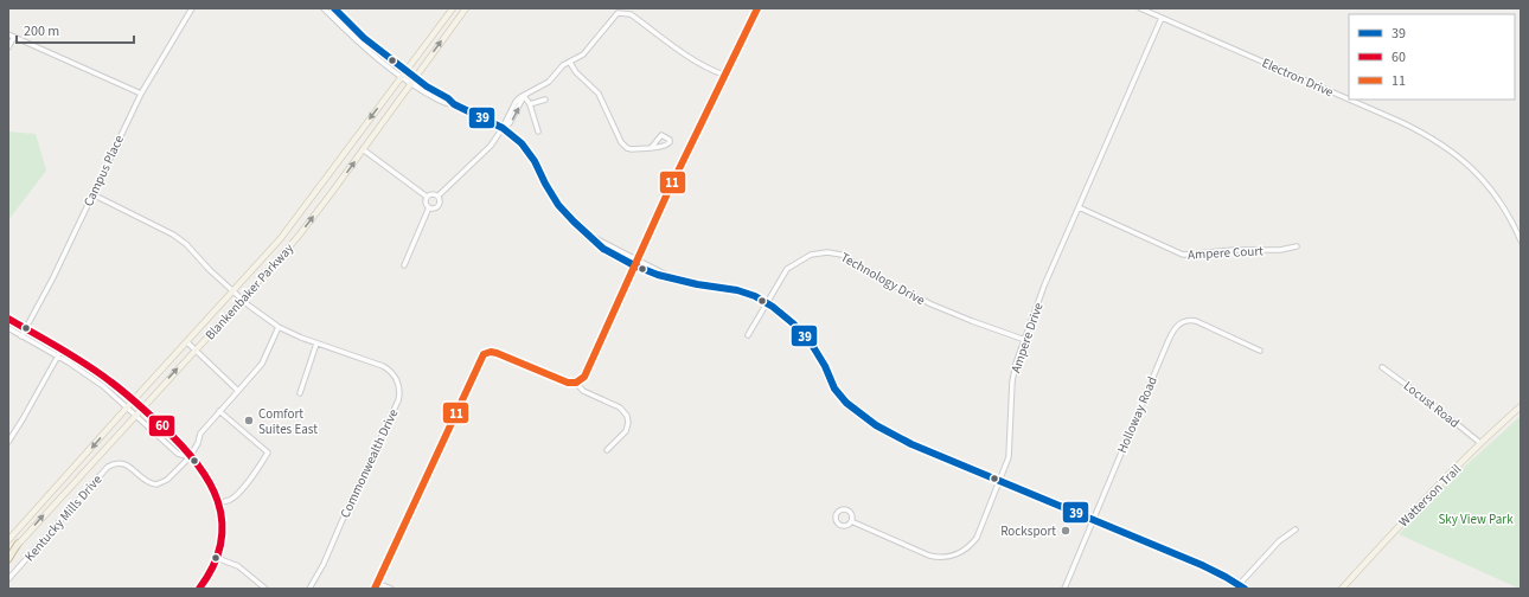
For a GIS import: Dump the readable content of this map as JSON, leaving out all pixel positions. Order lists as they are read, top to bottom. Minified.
{"streets":{"main road":["Blankenbaker Parkway","Watterson Trail"],"street":["Electron Drive","Campus Place","Ampere Court","Technology Drive","Ampere Drive","Locust Road","Holloway Road","Commonwealth Drive","Kentucky Mills Drive"]},"crossings":[["Electron Drive","Ampere Drive"],["Campus Place","Commonwealth Drive"],["Ampere Court","Ampere Drive"],["Technology Drive","Ampere Drive"],["Blankenbaker Parkway","Commonwealth Drive"],["Locust Road","Watterson Trail"]],"parks":["Sky View Park"],"places":["Comfort Suites East","Rocksport"],"lines":["transit line 39","transit line 11","transit line 60"],"legend":["39","60","11"],"scale_bar":"200 m"}
